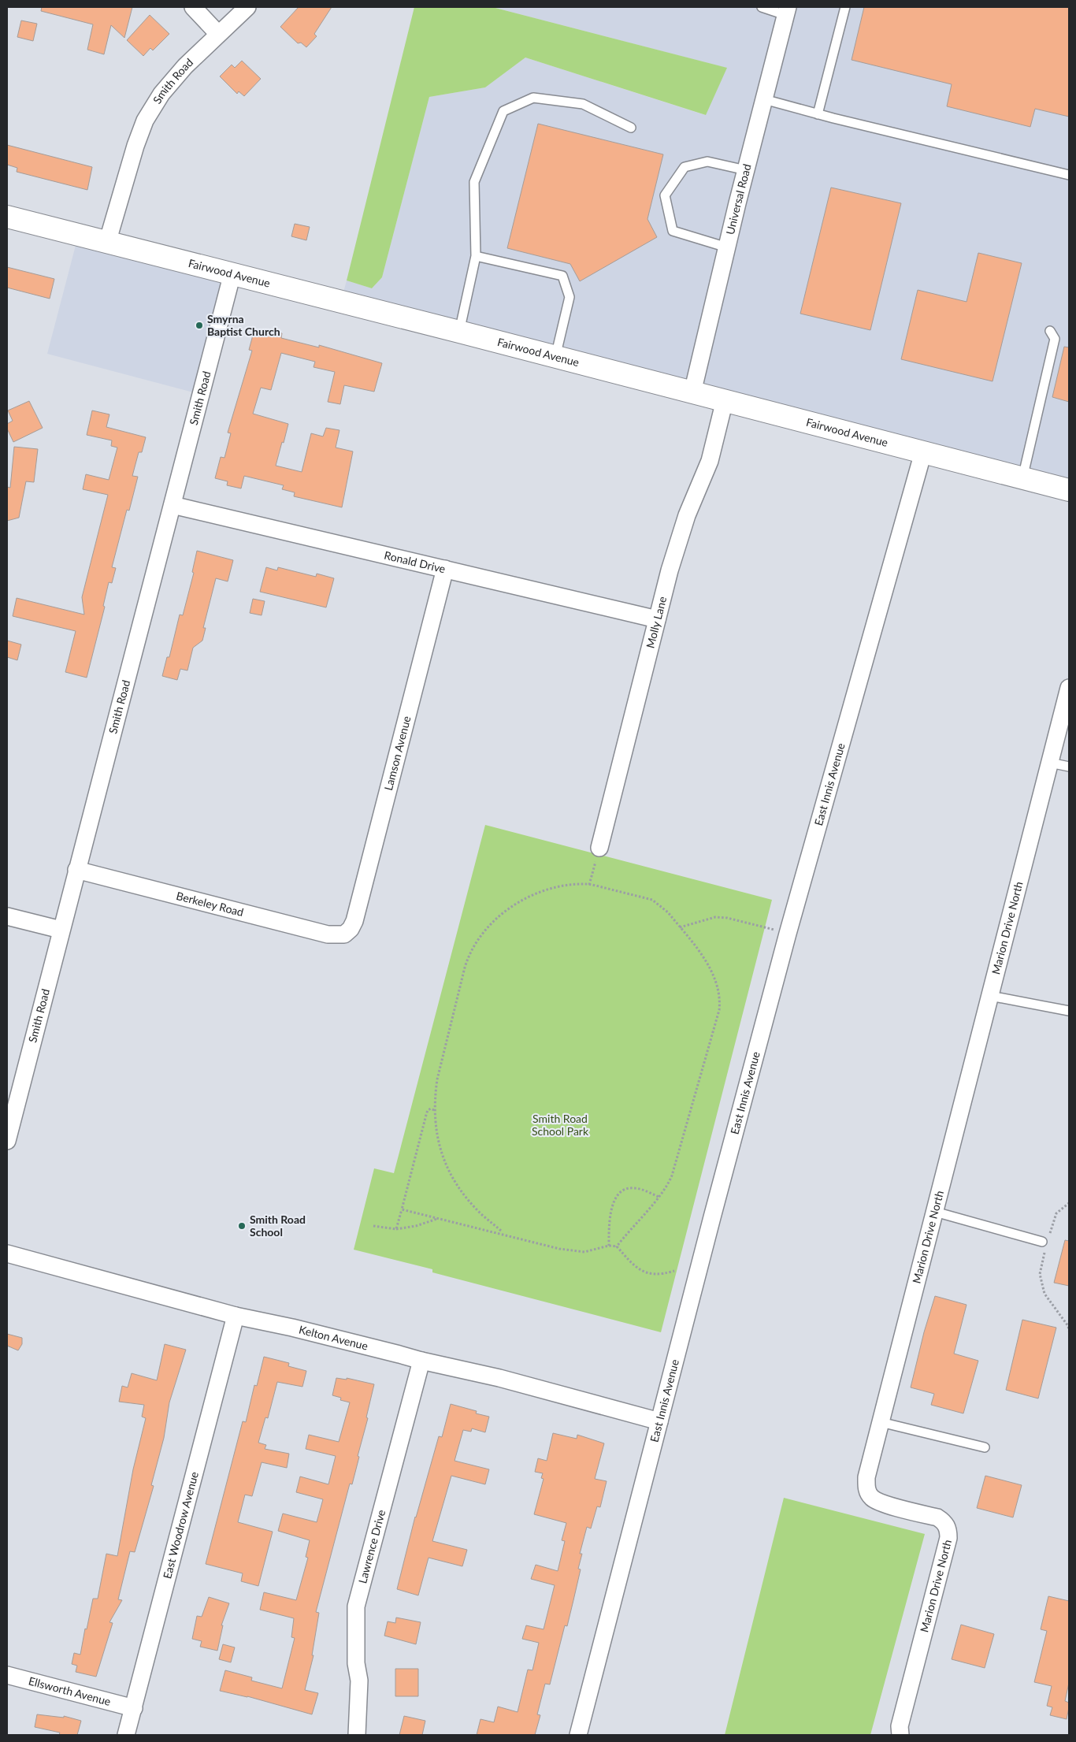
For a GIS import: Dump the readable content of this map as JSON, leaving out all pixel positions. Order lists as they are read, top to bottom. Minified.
{"streets":{"street":["Smith Road","Universal Road","Fairwood Avenue","Ronald Drive","Molly Lane","Lamson Avenue","East Innis Avenue","Berkeley Road","Marion Drive North","Kelton Avenue","East Woodrow Avenue","Lawrence Drive","Ellsworth Avenue"]},"crossings":[["Smith Road","Fairwood Avenue"],["Smith Road","Ronald Drive"],["Smith Road","Berkeley Road"],["Universal Road","Fairwood Avenue"],["Fairwood Avenue","Molly Lane"],["Fairwood Avenue","East Innis Avenue"],["Ronald Drive","Molly Lane"],["Ronald Drive","Lamson Avenue"],["Lamson Avenue","Berkeley Road"],["East Innis Avenue","Kelton Avenue"],["Kelton Avenue","East Woodrow Avenue"],["Kelton Avenue","Lawrence Drive"],["East Woodrow Avenue","Ellsworth Avenue"]],"parks":["Smith Road School Park"],"places":["Smyrna Baptist Church","Smith Road School"]}
